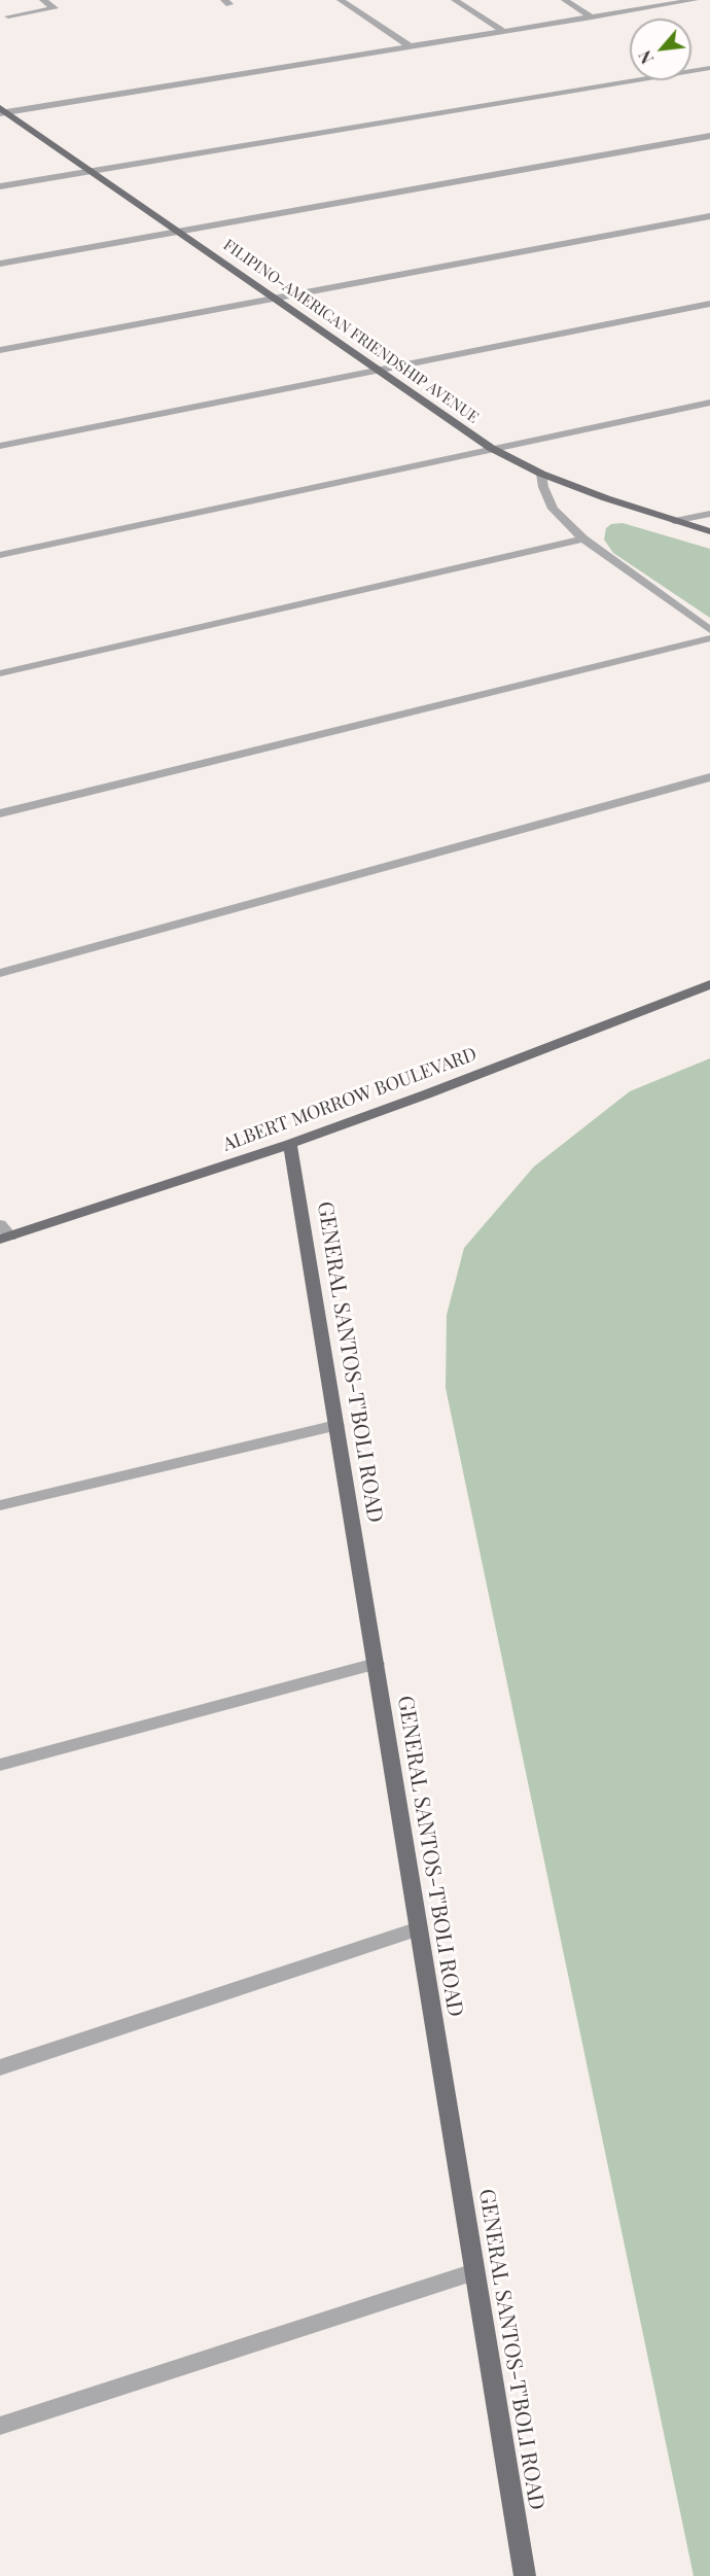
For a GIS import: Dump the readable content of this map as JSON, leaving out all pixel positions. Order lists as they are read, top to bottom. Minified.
{"streets":{"main road":["FILIPINO-AMERICAN FRIENDSHIP AVENUE","ALBERT MORROW BOULEVARD","GENERAL SANTOS-T'BOLI ROAD"]},"crossings":[["ALBERT MORROW BOULEVARD","GENERAL SANTOS-T'BOLI ROAD"]],"north":"bottom left"}
